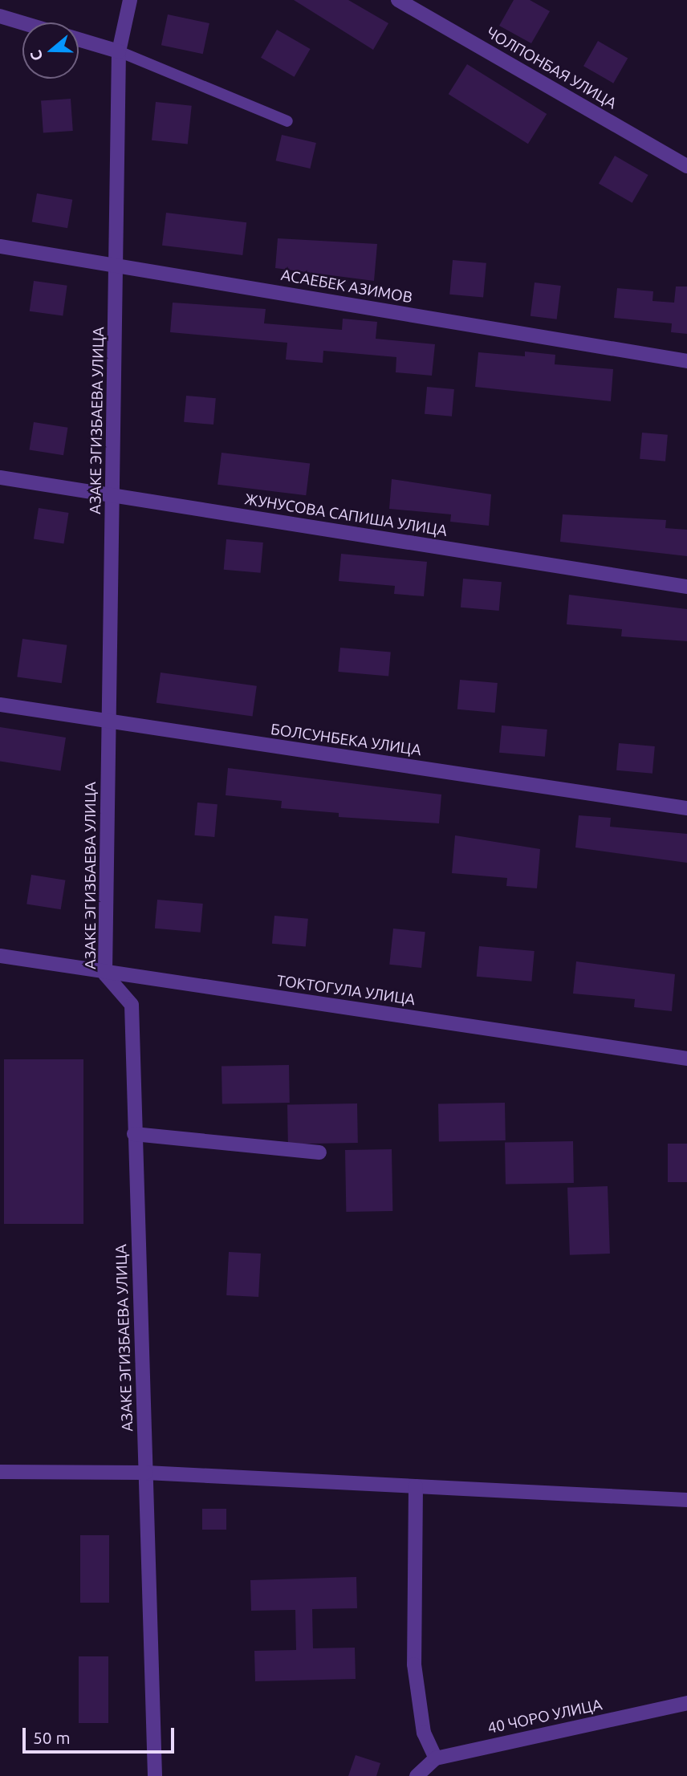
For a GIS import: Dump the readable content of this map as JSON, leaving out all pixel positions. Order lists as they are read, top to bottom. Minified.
{"streets":{"street":["ЧОЛПОНБАЯ УЛИЦА","АСАЕБЕК АЗИМОВ","АЗАКЕ ЭГИЗБАЕВА УЛИЦА","ЖУНУСОВА САПИША УЛИЦА","БОЛСУНБЕКА УЛИЦА","ТОКТОГУЛА УЛИЦА","40 ЧОРО УЛИЦА"]},"crossings":[["АСАЕБЕК АЗИМОВ","АЗАКЕ ЭГИЗБАЕВА УЛИЦА"],["АЗАКЕ ЭГИЗБАЕВА УЛИЦА","ЖУНУСОВА САПИША УЛИЦА"],["АЗАКЕ ЭГИЗБАЕВА УЛИЦА","БОЛСУНБЕКА УЛИЦА"],["АЗАКЕ ЭГИЗБАЕВА УЛИЦА","ТОКТОГУЛА УЛИЦА"]],"scale_bar":"50 m","north":"left"}
